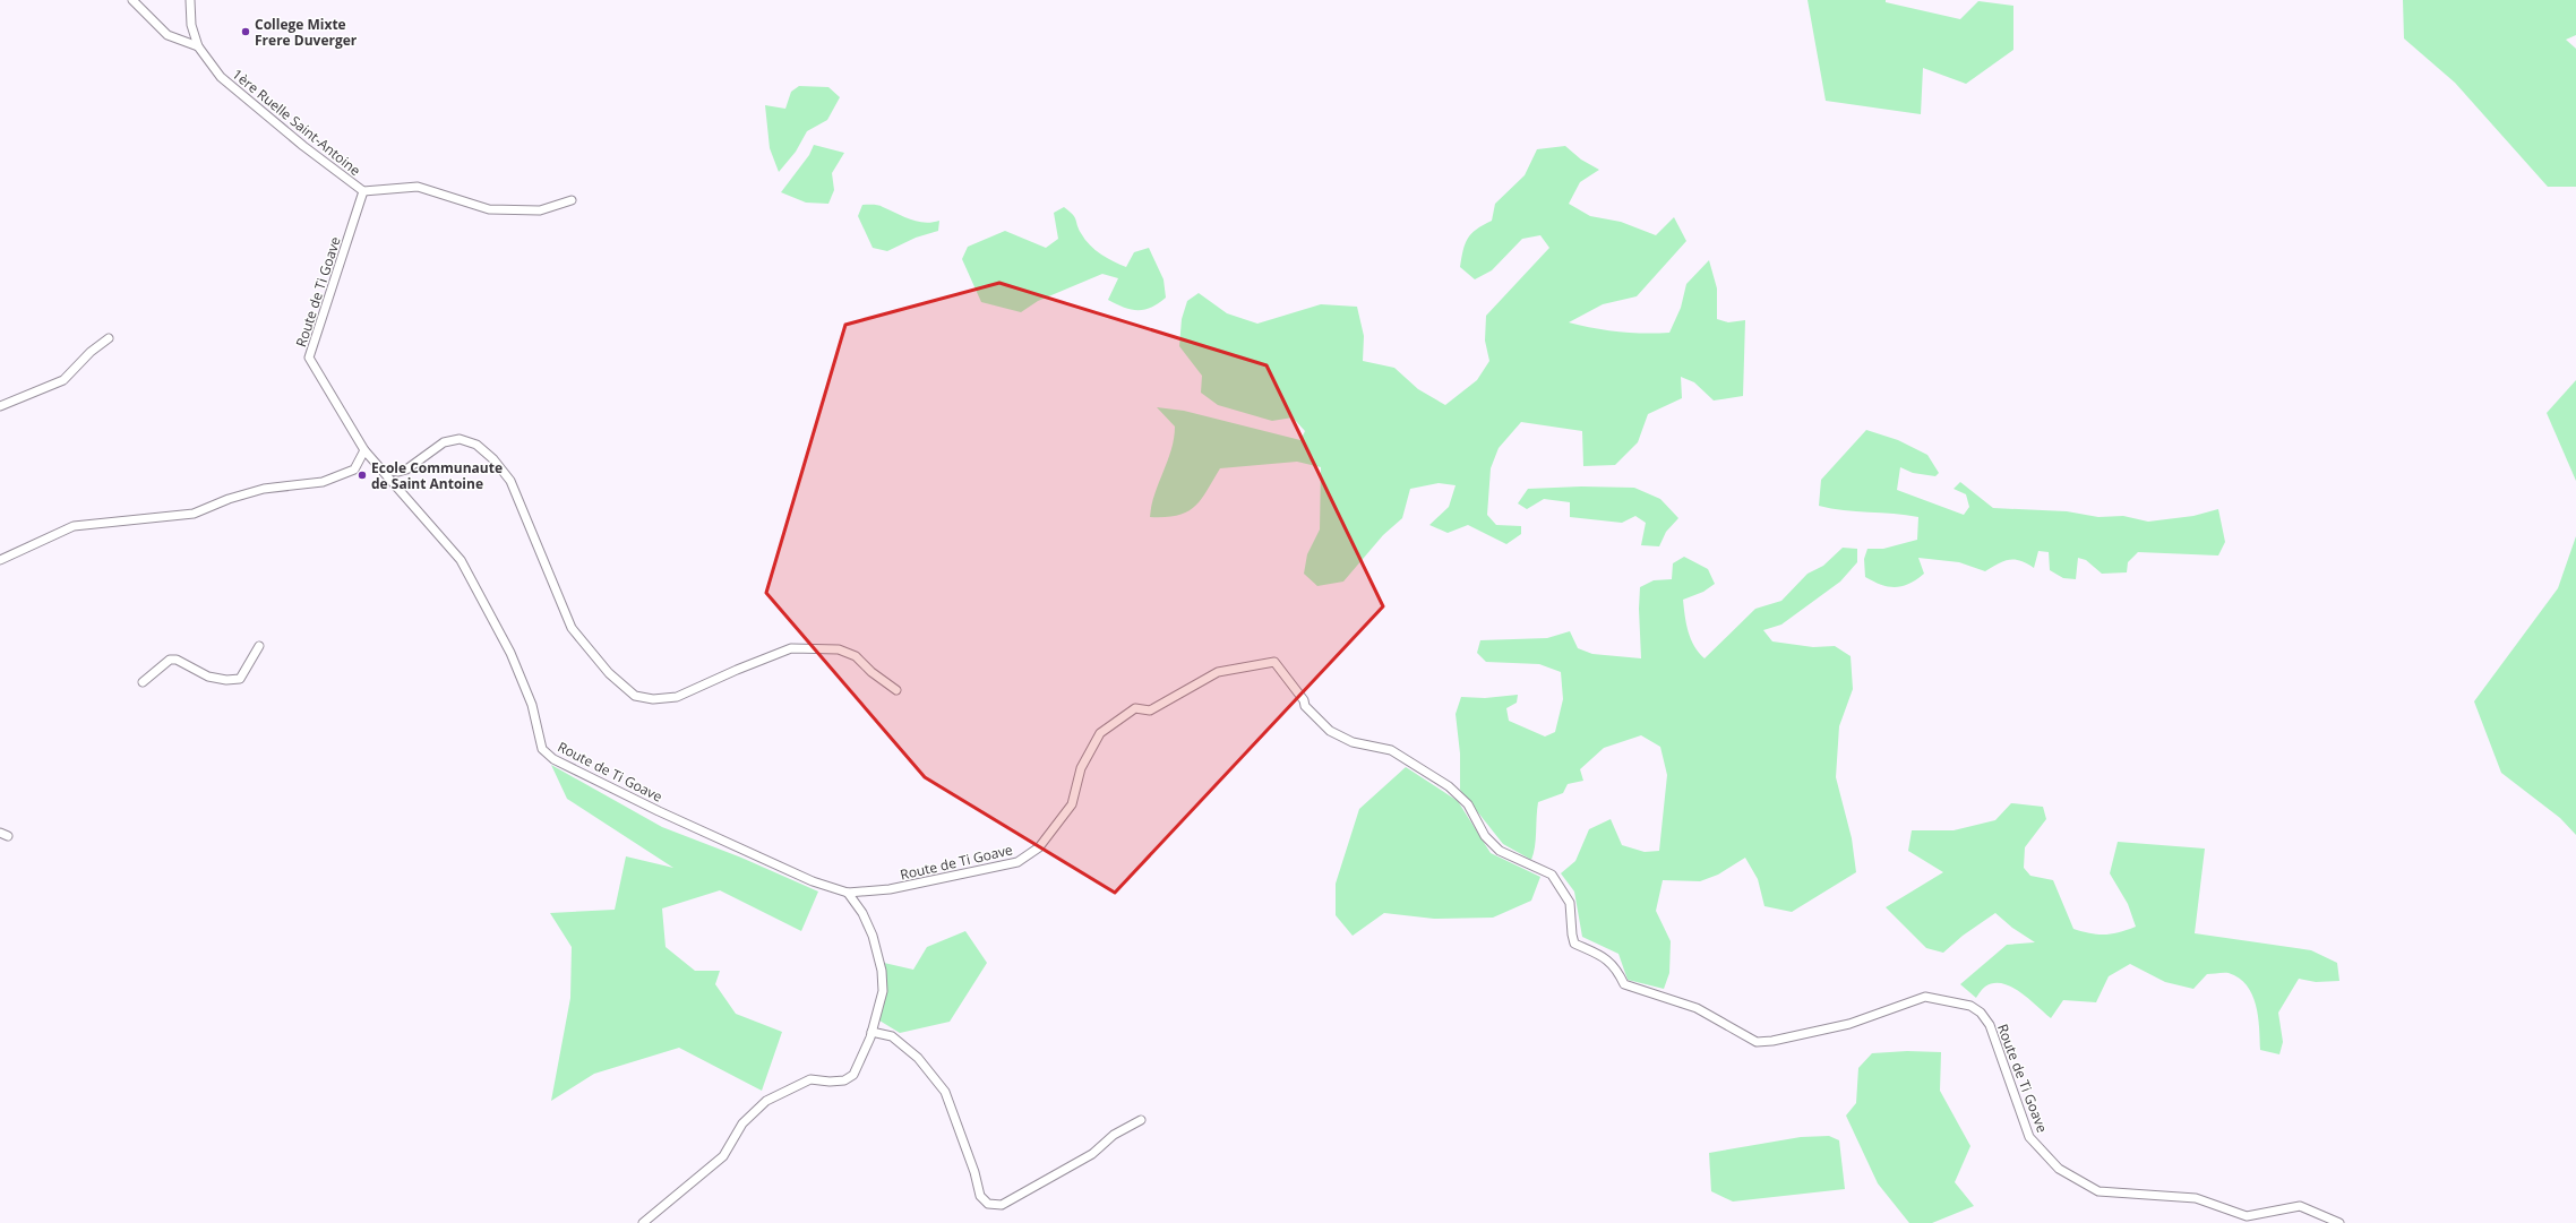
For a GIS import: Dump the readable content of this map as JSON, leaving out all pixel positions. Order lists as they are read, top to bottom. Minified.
{"streets":{"street":["1ère Ruelle Saint-Antoine","Route de Ti Goave"]},"crossings":[["1ère Ruelle Saint-Antoine","Route de Ti Goave"]],"places":["College Mixte Frere Duverger","Ecole Communaute de Saint Antoine"]}
